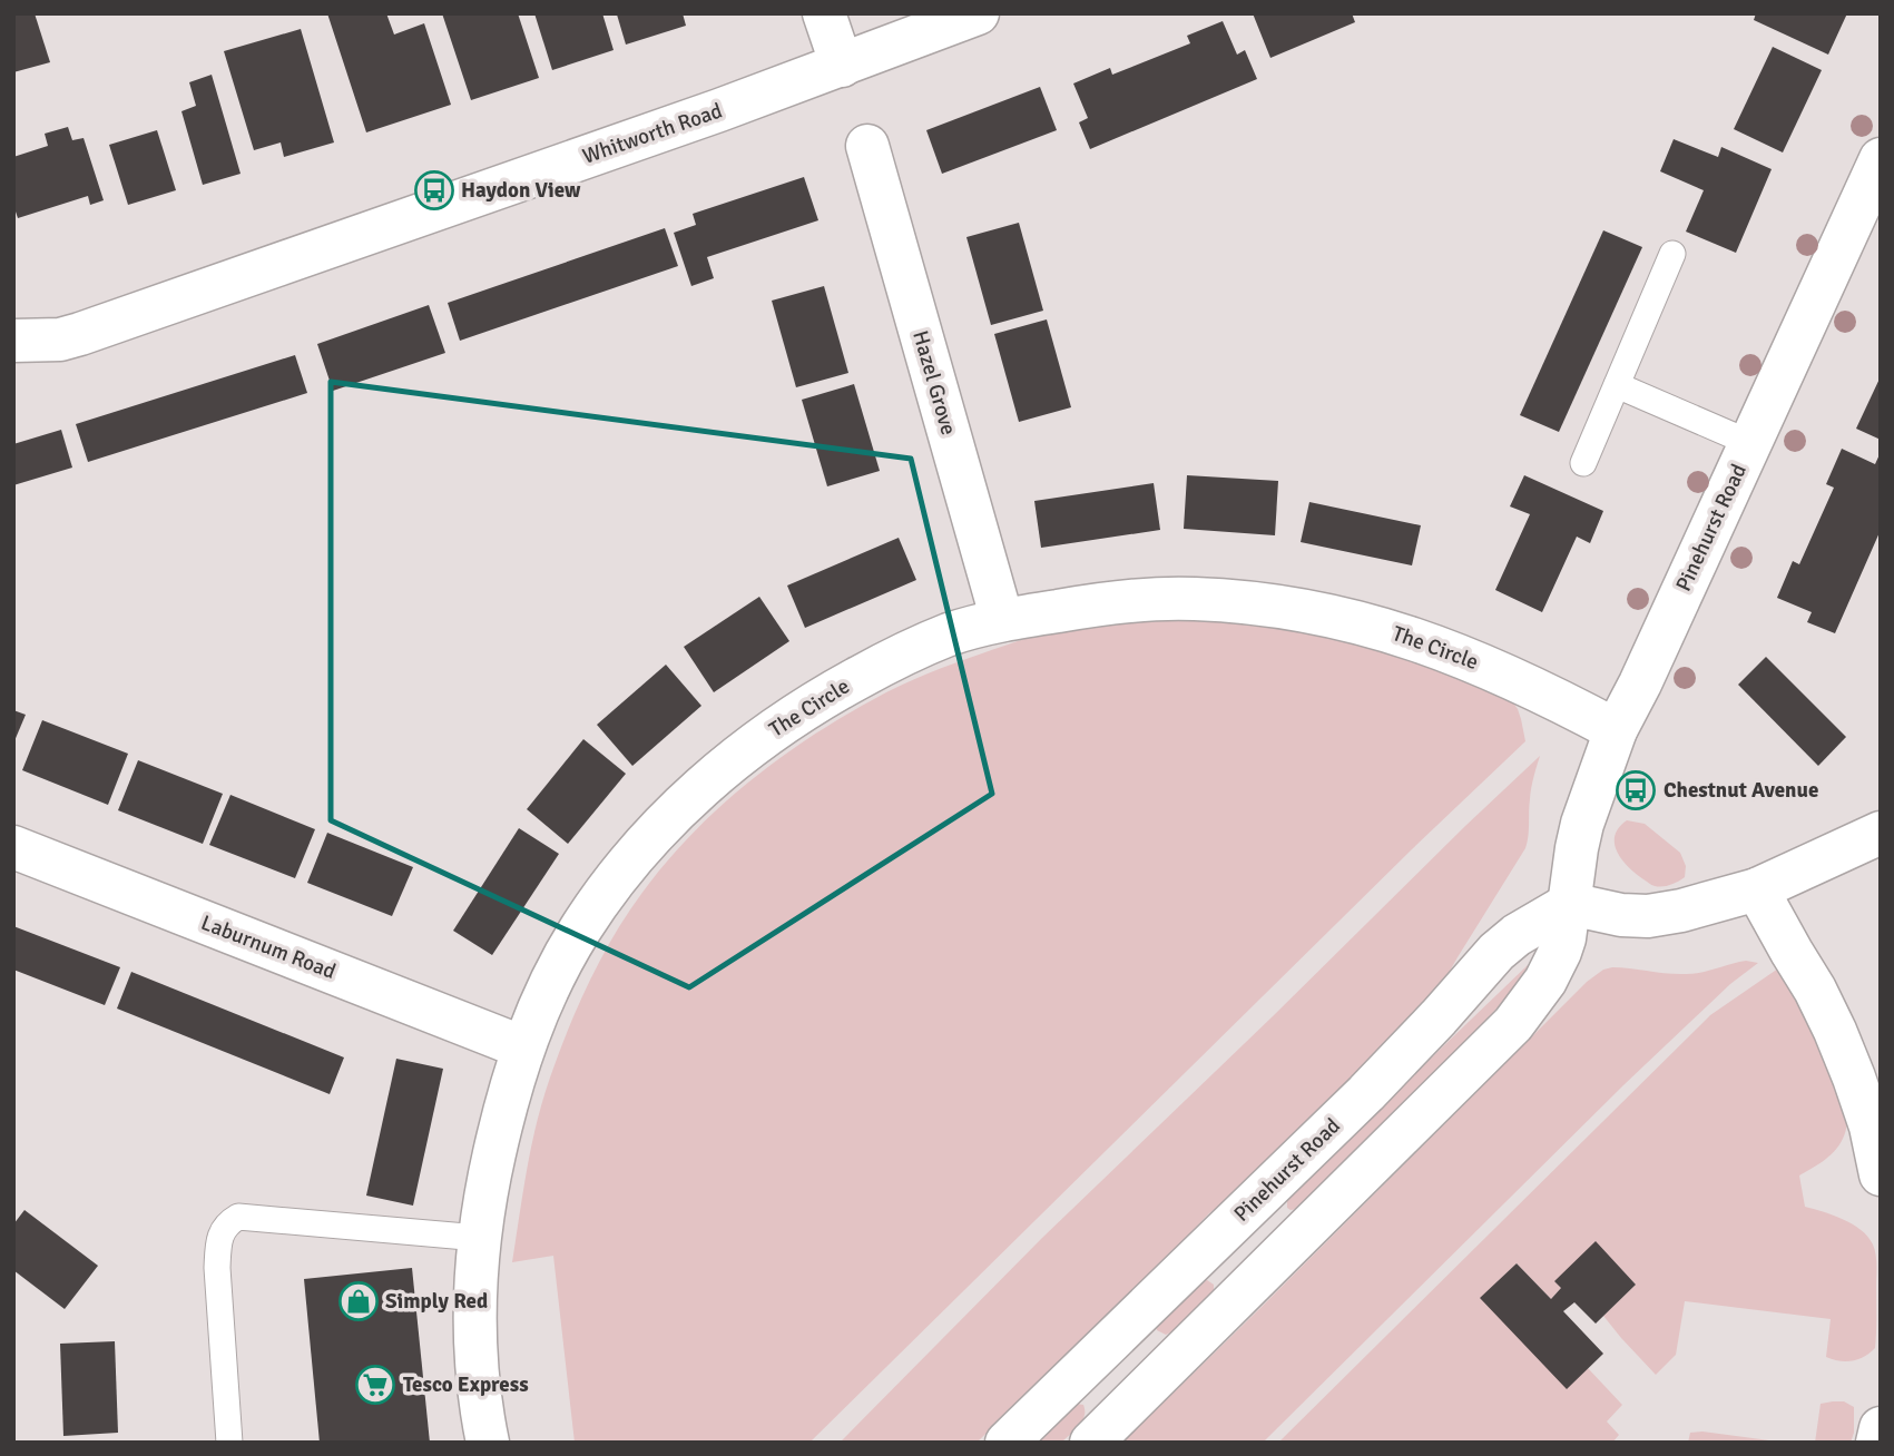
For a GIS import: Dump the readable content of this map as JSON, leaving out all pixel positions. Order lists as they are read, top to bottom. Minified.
{"streets":{"street":["Whitworth Road","Hazel Grove","Pinehurst Road","The Circle","Laburnum Road"]},"crossings":[["Hazel Grove","The Circle"],["Pinehurst Road","The Circle"],["The Circle","Laburnum Road"]],"places":{"bus stop":["Haydon View","Chestnut Avenue"],"shop":["Simply Red"],"supermarket":["Tesco Express"]}}
